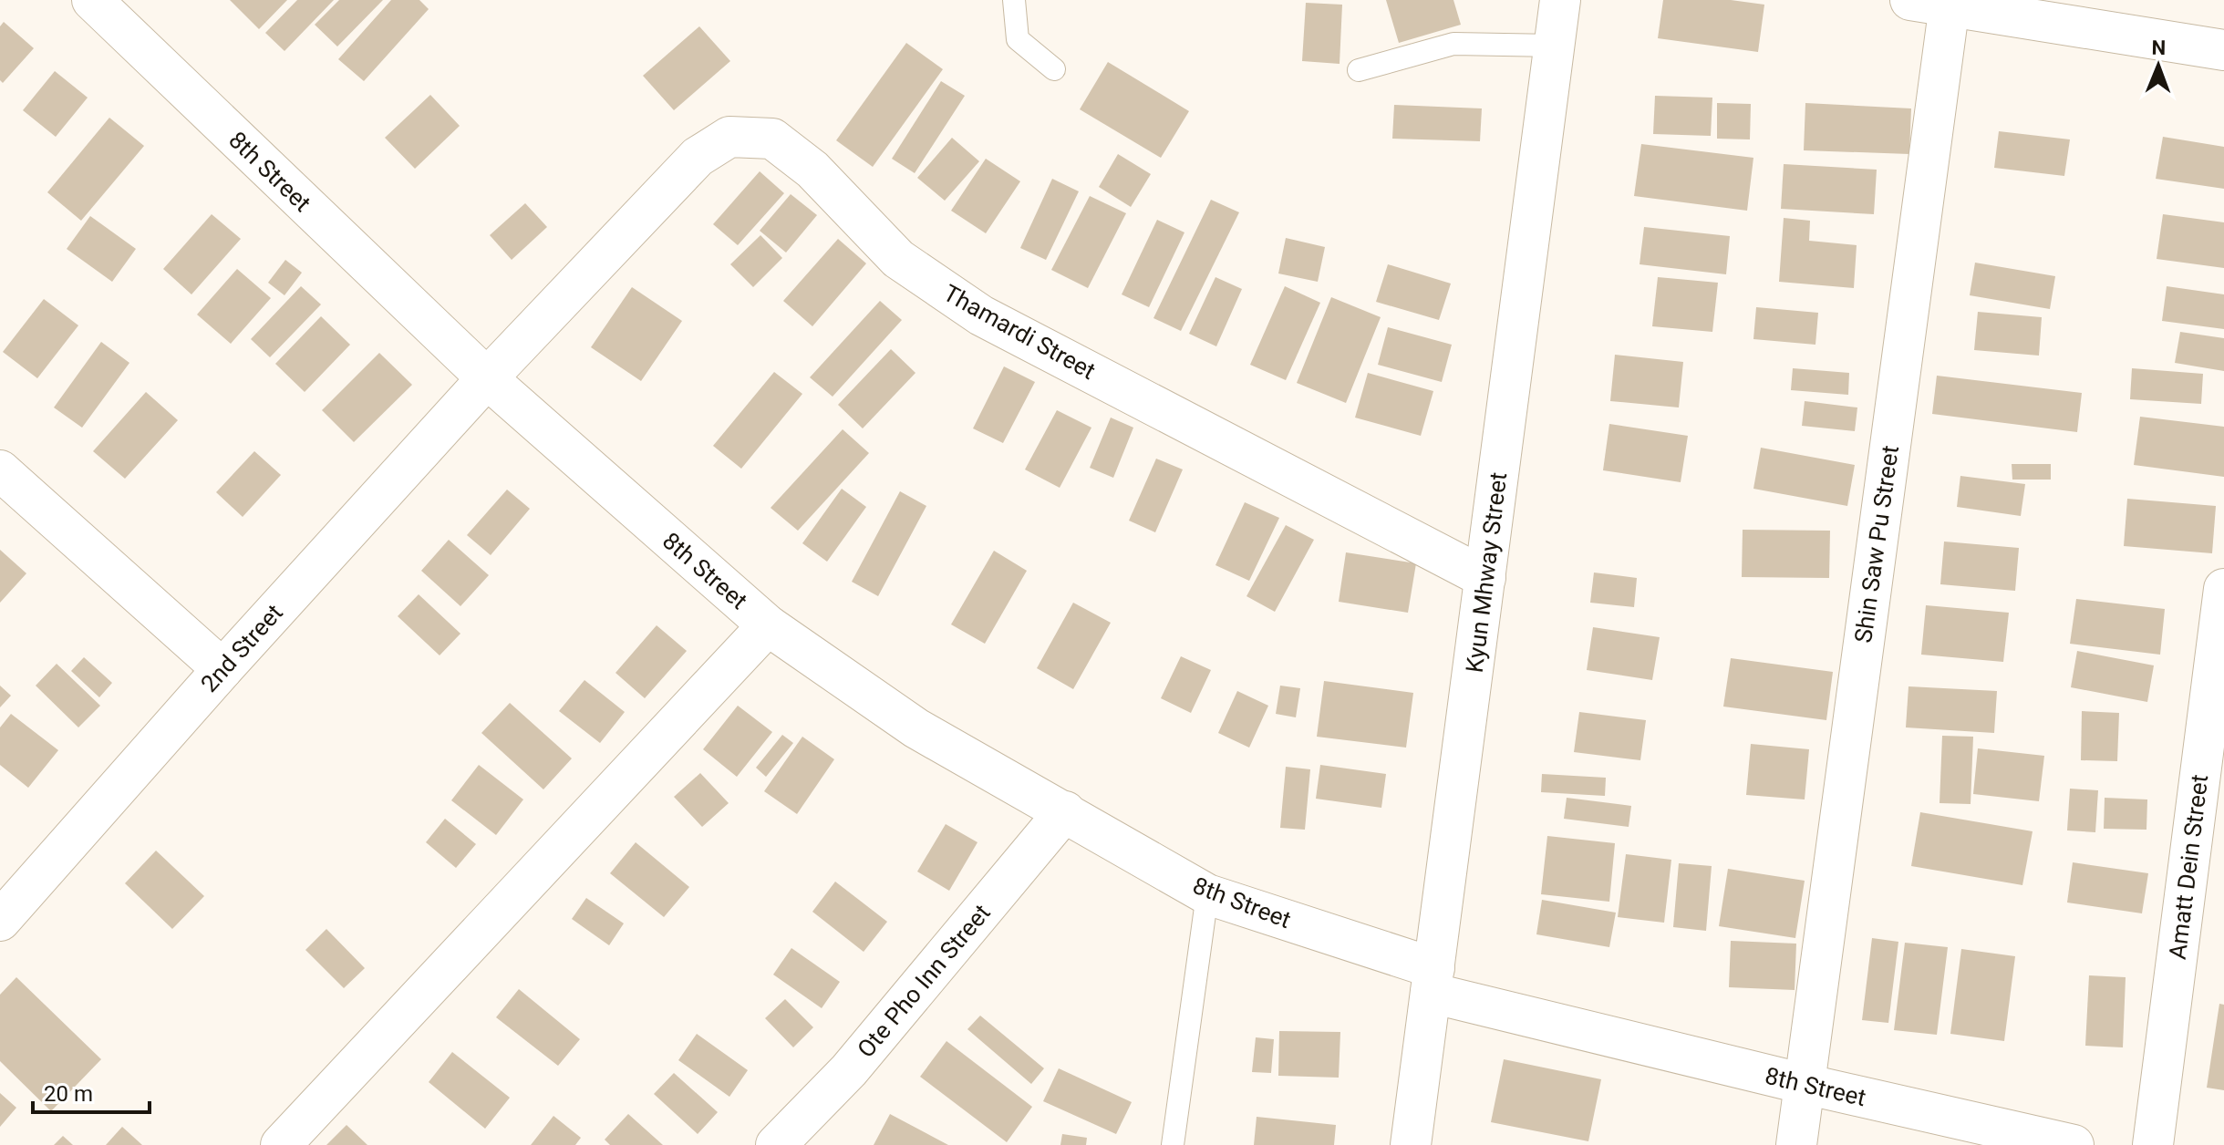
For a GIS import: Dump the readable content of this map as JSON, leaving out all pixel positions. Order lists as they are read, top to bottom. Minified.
{"streets":{"street":["8th Street","Thamardi Street","Shin Saw Pu Street","Kyun Mhway Street","2nd Street","Amatt Dein Street","Ote Pho Inn Street"]},"crossings":[["8th Street","Thamardi Street"],["8th Street","Shin Saw Pu Street"],["8th Street","Kyun Mhway Street"],["8th Street","2nd Street"],["8th Street","Ote Pho Inn Street"],["Thamardi Street","Kyun Mhway Street"],["Thamardi Street","2nd Street"]],"scale_bar":"20 m","north":"top"}
